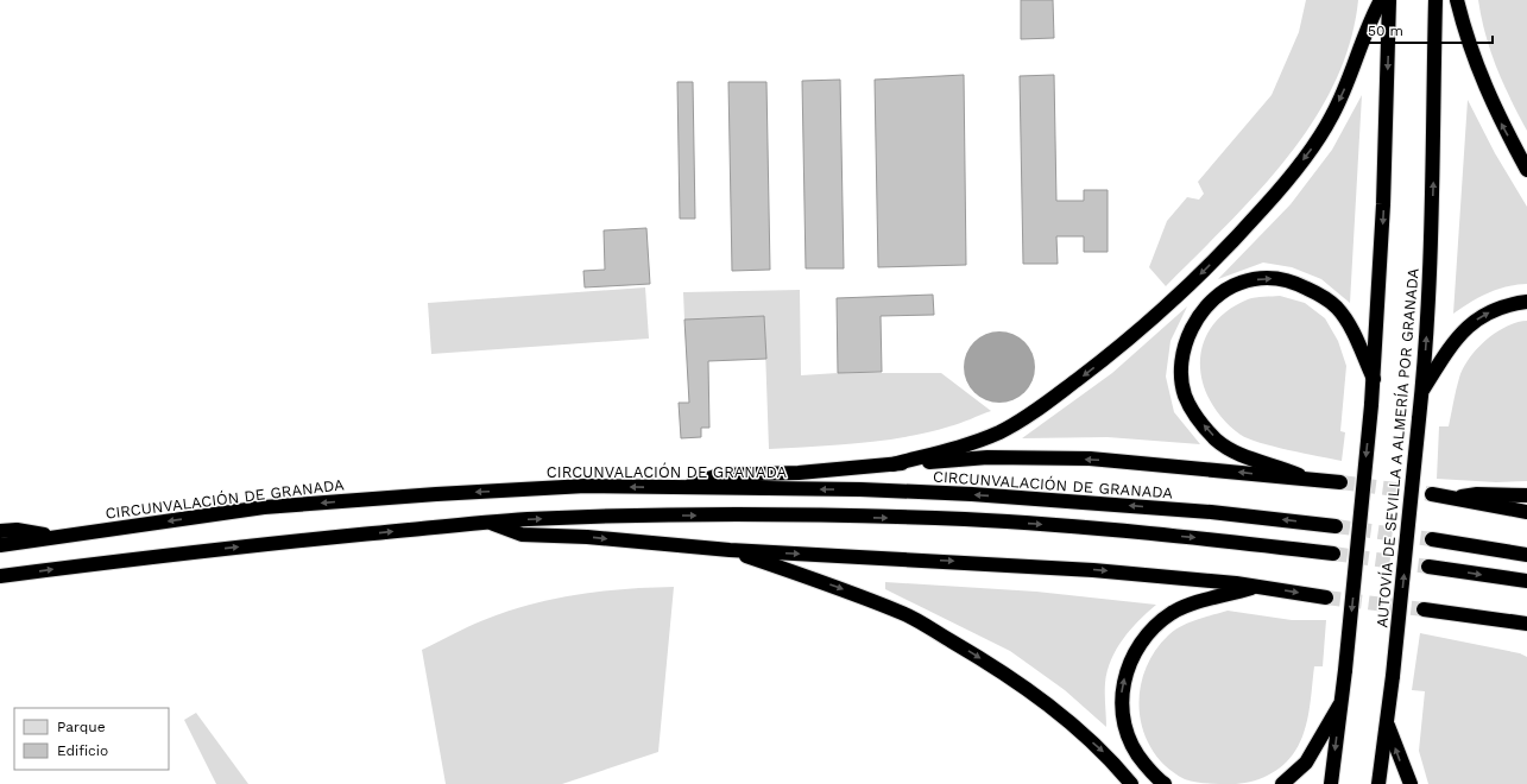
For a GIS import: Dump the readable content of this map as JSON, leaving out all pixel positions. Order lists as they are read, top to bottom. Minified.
{"streets":{"highway":["AUTOVÍA DE SEVILLA A ALMERÍA POR GRANADA","CIRCUNVALACIÓN DE GRANADA"]},"legend":["Parque","Edificio"],"scale_bar":"50 m"}
